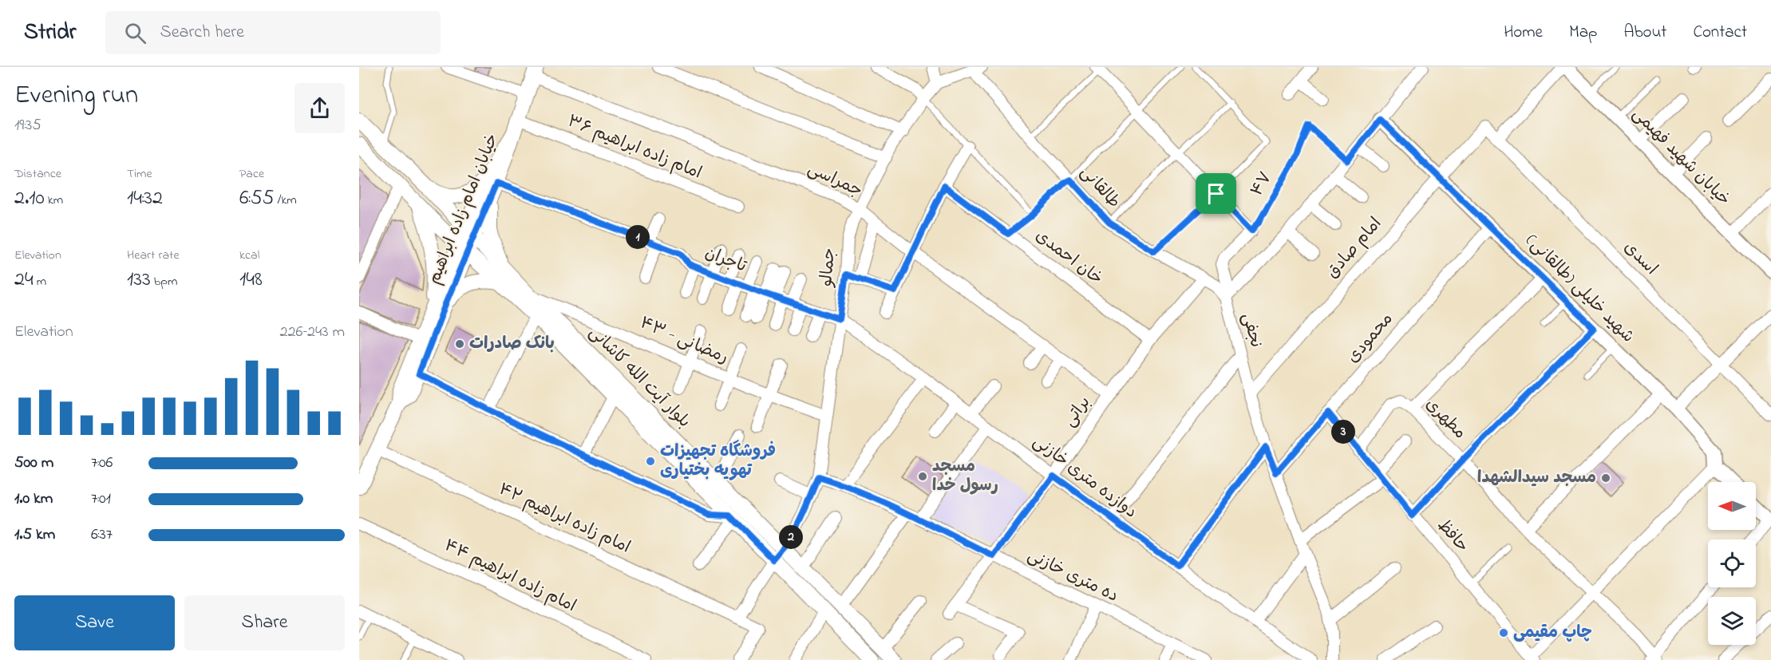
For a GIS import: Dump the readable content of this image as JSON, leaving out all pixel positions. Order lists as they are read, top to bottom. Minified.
{"streets":{"main road":["خیابان امام زاده ابراهیم","بلوار آیت الله کاشانی"],"street":["امام زاده ابراهیم ۳۶","خیابان شهید فهیمی","جمراسی","۴۷","طالقانی","امام صادق","خان احمدی","اسدی","تاجران","جمالو","شهید خلیلی (طالقانی)","نجفی","محمودی","رمضانی - ۴۳","براتی","مطهری","دوازده متری خازنی","امام زاده ابراهیم ۴۲","حافظ","امام زاده ابراهیم ۴۴","ده متری خازنی"]},"crossings":[["امام زاده ابراهیم ۳۶","خیابان امام زاده ابراهیم"],["جمراسی","خیابان امام زاده ابراهیم"],["جمراسی","جمالو"],["جمراسی","براتی"],["۴۷","طالقانی"],["۴۷","نجفی"],["طالقانی","نجفی"],["طالقانی","براتی"],["خیابان امام زاده ابراهیم","تاجران"],["خیابان امام زاده ابراهیم","بلوار آیت الله کاشانی"],["خیابان امام زاده ابراهیم","امام زاده ابراهیم ۴۲"],["امام صادق","اسدی"],["امام صادق","شهید خلیلی (طالقانی)"],["امام صادق","نجفی"],["خان احمدی","براتی"],["تاجران","جمالو"],["تاجران","دوازده متری خازنی"],["جمالو","رمضانی - ۴۳"],["جمالو","بلوار آیت الله کاشانی"],["جمالو","دوازده متری خازنی"],["جمالو","ده متری خازنی"],["شهید خلیلی (طالقانی)","نجفی"],["شهید خلیلی (طالقانی)","محمودی"],["نجفی","محمودی"],["محمودی","حافظ"],["رمضانی - ۴۳","بلوار آیت الله کاشانی"],["براتی","دوازده متری خازنی"],["براتی","ده متری خازنی"],["مطهری","حافظ"]],"places":["بانک صادرات","فروشگاه تجهیزات تهویه بختیاری","مسجد رسول خدا","مسجد سیدالشهدا","چاپ مقیمی"],"north":"left","page":{"header":"Stridr","search":"Search here","nav":["Home","Map","About","Contact"],"heading":["Evening run","19:35"],"stats":[["Distance","2.10 km"],["Time","14:32"],["Pace","6:55 /km"],["Elevation","24 m"],["Heart rate","133 bpm"],["kcal","148"]],"pins":["1","3","2"],"chart":["Elevation","226–243 m"],"list":[{"name":"500 m","note":"7:06"},{"name":"1.0 km","note":"7:01"},{"name":"1.5 km","note":"6:37"}],"buttons":["Save","Share"]}}
